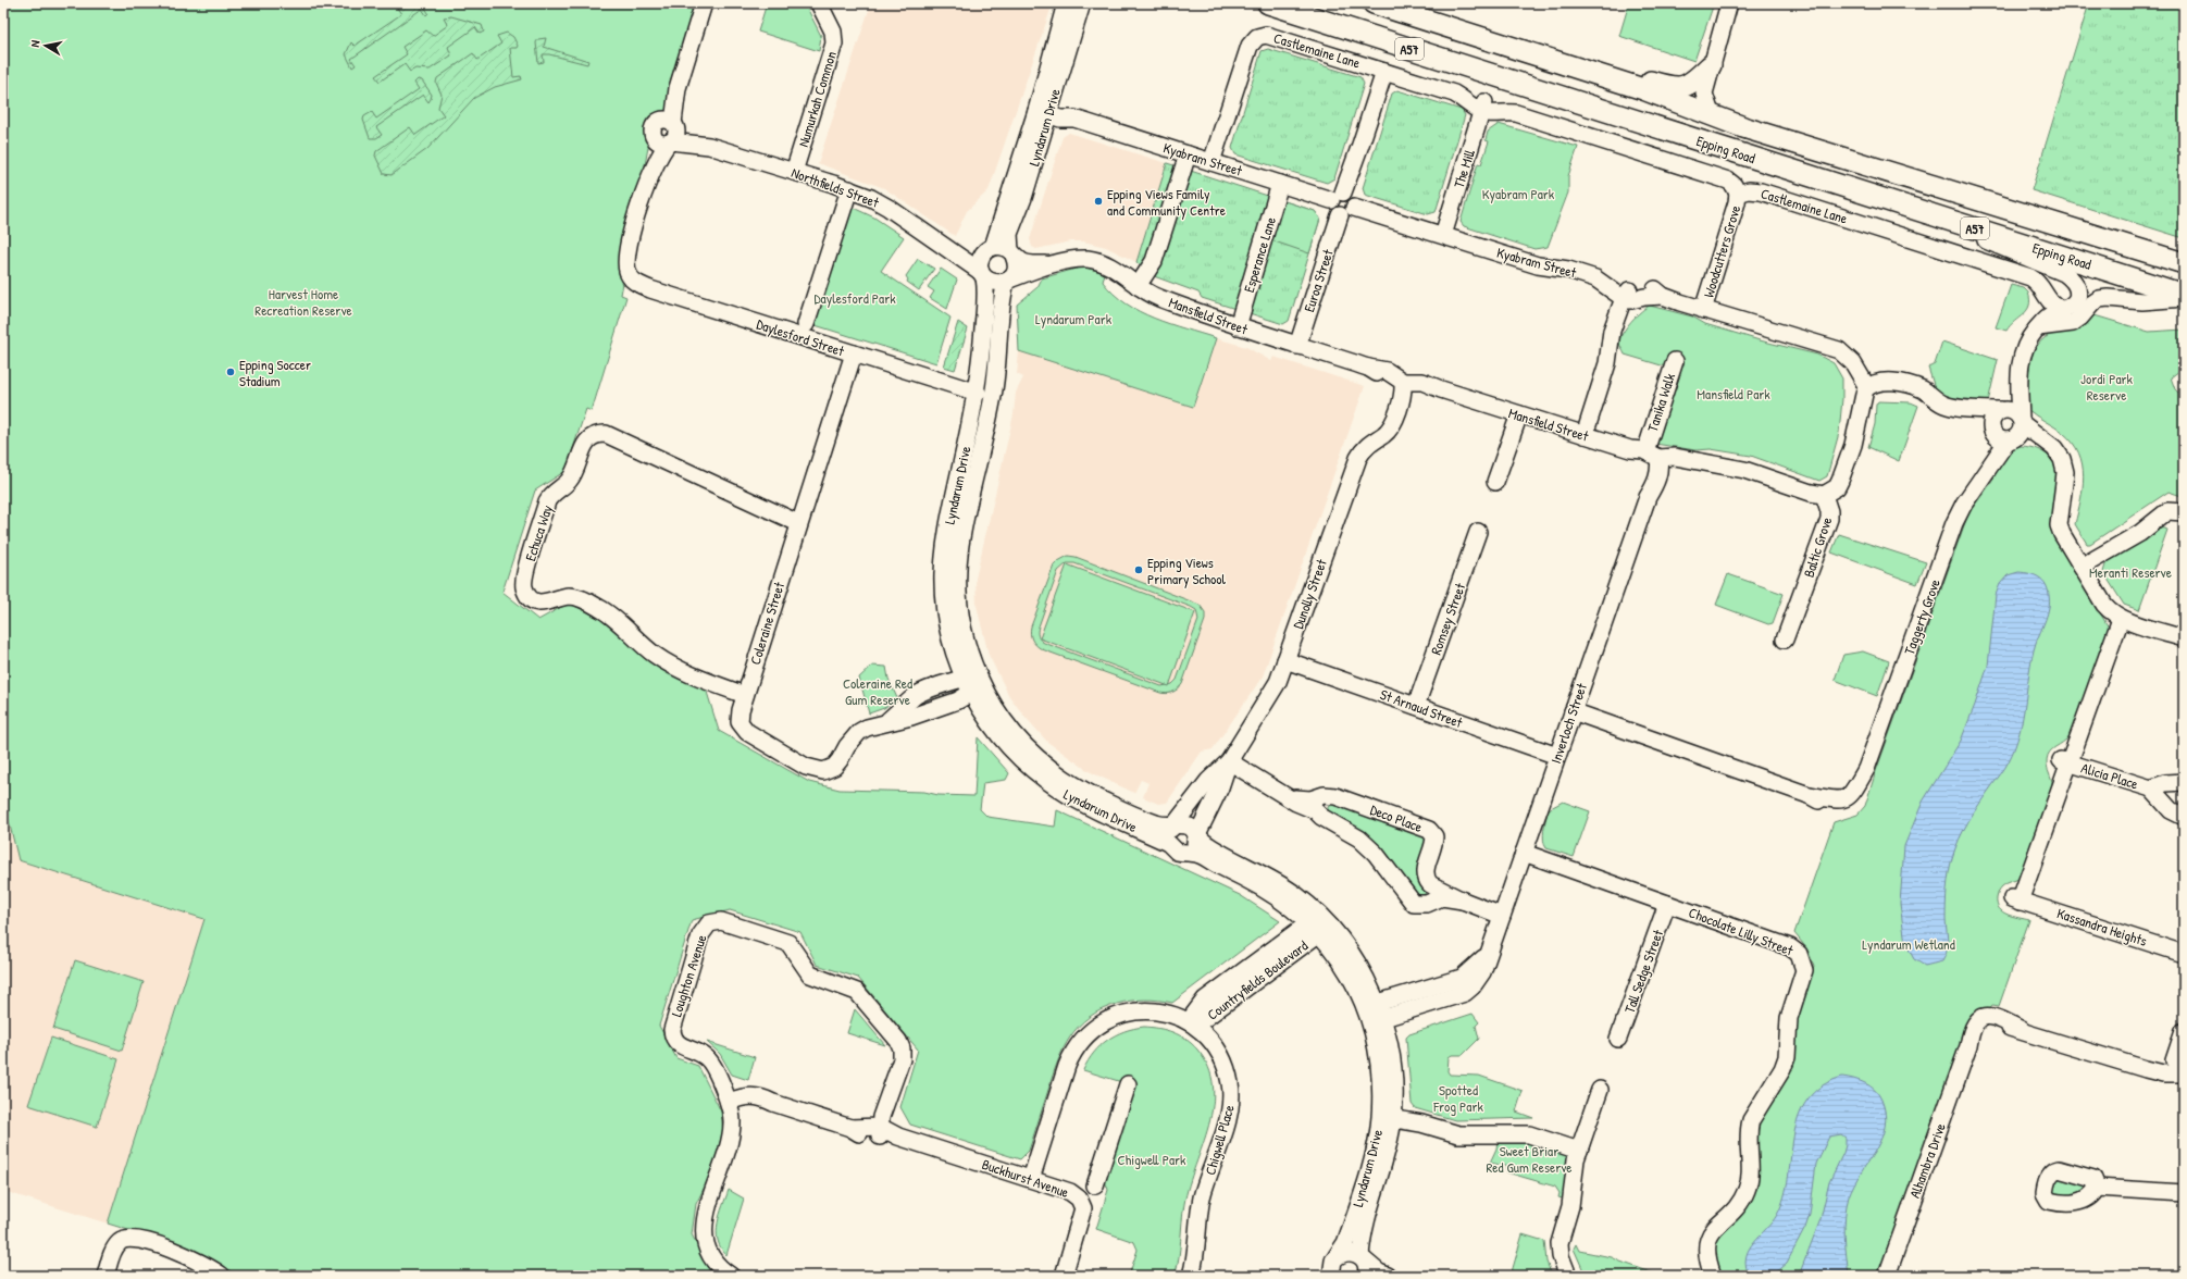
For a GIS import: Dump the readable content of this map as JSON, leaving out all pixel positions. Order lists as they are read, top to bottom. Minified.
{"streets":{"main road":["A57","Epping Road"],"street":["Castlemaine Lane","Numurkah Common","Lyndarum Drive","Kyabram Street","The Mill","Northfields Street","Woodcutters Grove","Esperance Lane","Euroa Street","Mansfield Street","Daylesford Street","Tanika Walk","Echuca Way","Baltic Grove","Dunolly Street","Taggerty Grove","Romsey Street","Coleraine Street","St Arnaud Street","Inverloch Street","Alicia Place","Deco Place","Kassandra Heights","Chocolate Lilly Street","Tall Sedge Street","Loughton Avenue","Countryfields Boulevard","Chigwell Place","Alhambra Drive","Buckhurst Avenue"]},"crossings":[["Castlemaine Lane","Kyabram Street"],["Castlemaine Lane","The Mill"],["Castlemaine Lane","Woodcutters Grove"],["Numurkah Common","Northfields Street"],["Lyndarum Drive","Kyabram Street"],["Lyndarum Drive","Northfields Street"],["Lyndarum Drive","Mansfield Street"],["Lyndarum Drive","Daylesford Street"],["Lyndarum Drive","Dunolly Street"],["Lyndarum Drive","Coleraine Street"],["Lyndarum Drive","Inverloch Street"],["Lyndarum Drive","Countryfields Boulevard"],["Kyabram Street","The Mill"],["Kyabram Street","Esperance Lane"],["Kyabram Street","Euroa Street"],["Northfields Street","Mansfield Street"],["Northfields Street","Daylesford Street"],["Esperance Lane","Mansfield Street"],["Euroa Street","Mansfield Street"],["Mansfield Street","Dunolly Street"],["Mansfield Street","Inverloch Street"],["Daylesford Street","Coleraine Street"],["Echuca Way","Coleraine Street"],["Dunolly Street","St Arnaud Street"],["Dunolly Street","Deco Place"],["Taggerty Grove","Inverloch Street"],["Romsey Street","St Arnaud Street"],["St Arnaud Street","Inverloch Street"],["Inverloch Street","Chocolate Lilly Street"],["Alicia Place","Kassandra Heights"],["Chocolate Lilly Street","Tall Sedge Street"],["Loughton Avenue","Buckhurst Avenue"],["Countryfields Boulevard","Chigwell Place"],["Chigwell Place","Buckhurst Avenue"]],"parks":["Kyabram Park","Harvest Home Recreation Reserve","Daylesford Park","Lyndarum Park","Jordi Park Reserve","Mansfield Park","Meranti Reserve","Coleraine Red Gum Reserve","Lyndarum Wetland","Spotted Frog Park","Sweet Briar Red Gum Reserve","Chigwell Park"],"places":["Epping Views Family and Community Centre","Epping Soccer Stadium","Epping Views Primary School"],"north":"left"}
